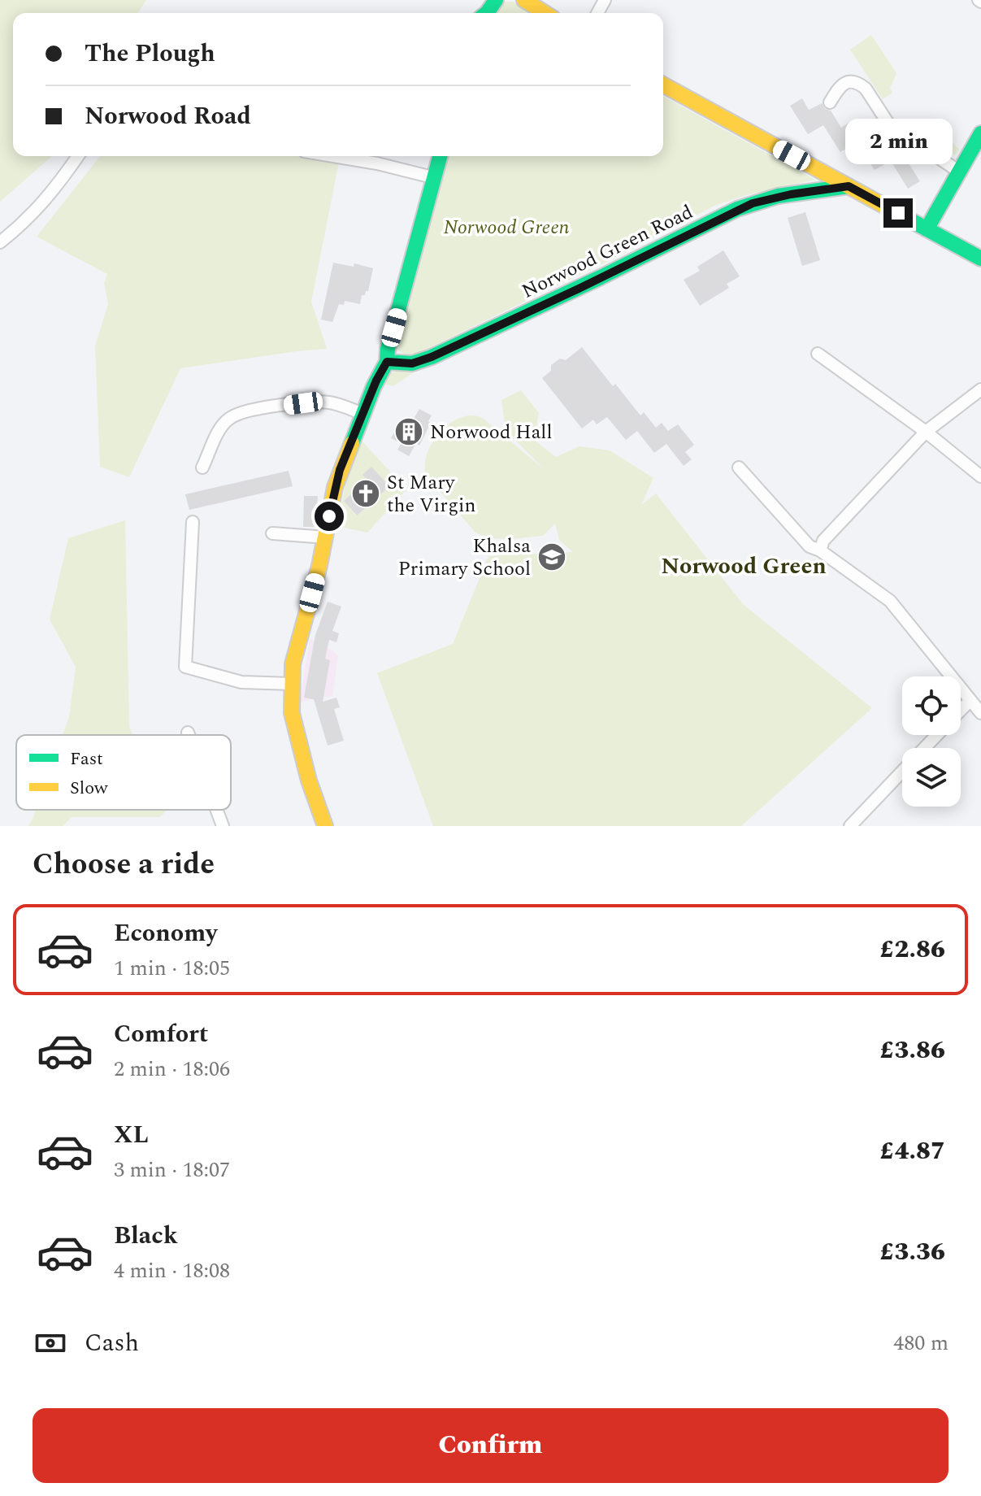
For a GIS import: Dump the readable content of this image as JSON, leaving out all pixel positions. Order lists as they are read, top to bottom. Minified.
{"streets":{"main road":["Norwood Green Road"]},"districts":["Norwood Green"],"parks":["Norwood Green"],"places":{"building":["Norwood Hall"],"church":["St Mary the Virgin"],"school or university":["Khalsa Primary School"]},"legend":["Fast","Slow"],"page":{"banner":["The Plough","Norwood Road"],"bubble":"2 min","heading":"Choose a ride","list":[{"name":"Economy","note":"1 min · 18:05","value":"£2.86"},{"name":"Comfort","note":"2 min · 18:06","value":"£3.86"},{"name":"XL","note":"3 min · 18:07","value":"£4.87"},{"name":"Black","note":"4 min · 18:08","value":"£3.36"}],"pay":["Cash","480 m"],"buttons":"Confirm"}}
